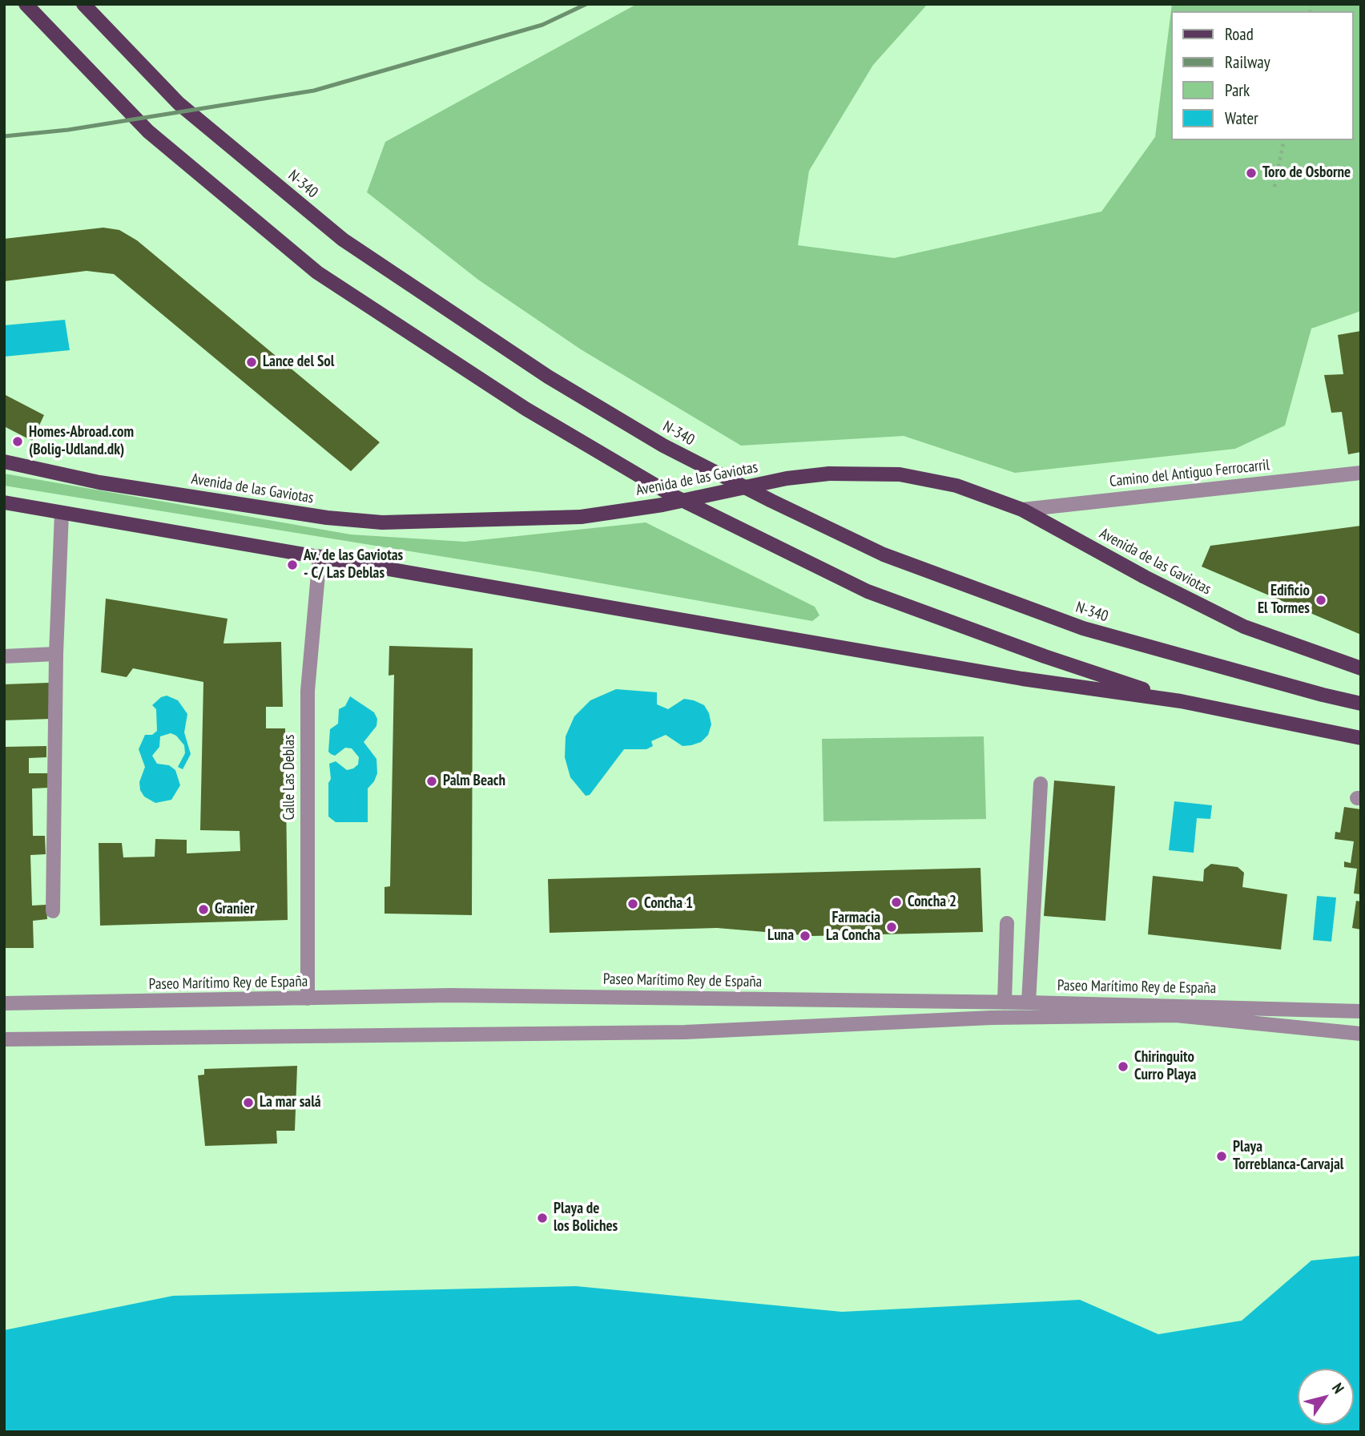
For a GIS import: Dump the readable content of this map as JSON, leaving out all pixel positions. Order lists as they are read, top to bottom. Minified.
{"streets":{"main road":["N-340","Avenida de las Gaviotas"],"street":["Camino del Antiguo Ferrocarril","Calle Las Deblas","Paseo Marítimo Rey de España"]},"crossings":[["Camino del Antiguo Ferrocarril","Avenida de las Gaviotas"],["Calle Las Deblas","Paseo Marítimo Rey de España"]],"places":["Toro de Osborne","Lance del Sol","Homes-Abroad.com (Bolig-Udland.dk)","Av. de las Gaviotas - C/ Las Deblas","Edificio El Tormes","Palm Beach","Concha 2","Concha 1","Granier","Farmacia La Concha","Luna","Chiringuito Curro Playa","La mar salá","Playa Torreblanca-Carvajal","Playa de los Boliches"],"legend":["Road","Railway","Park","Water"],"north":"top right"}
